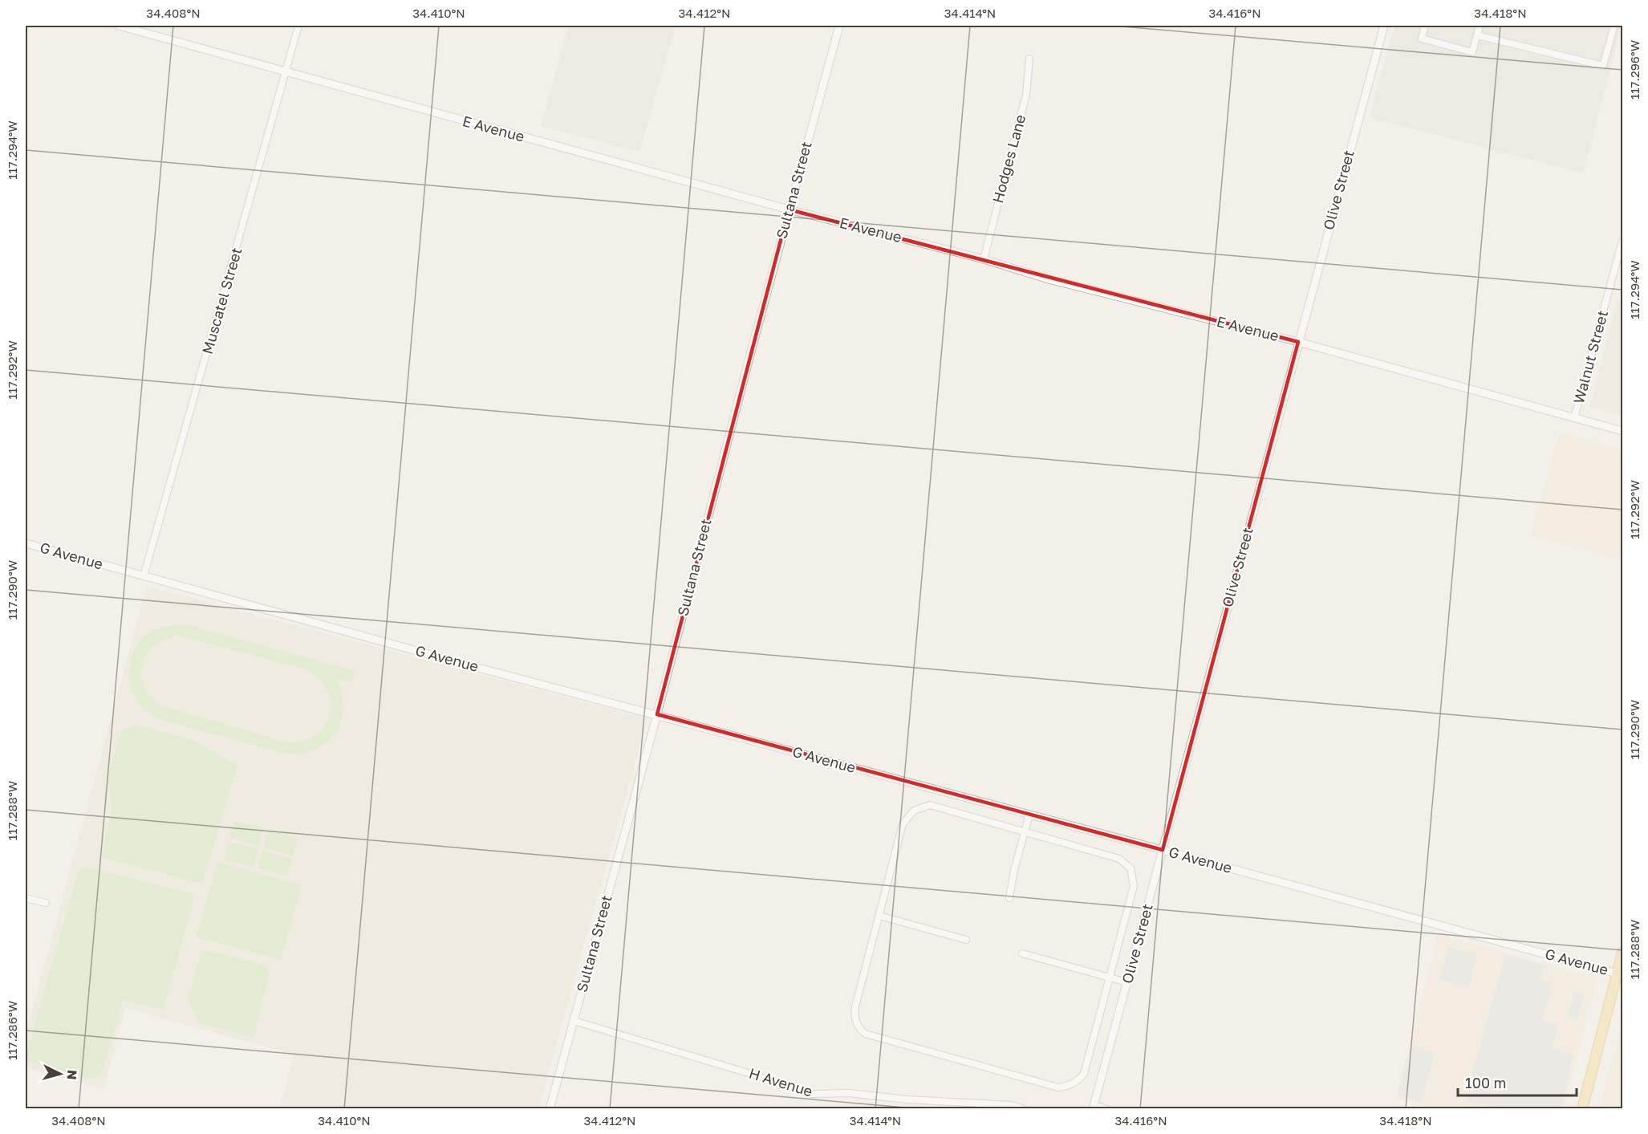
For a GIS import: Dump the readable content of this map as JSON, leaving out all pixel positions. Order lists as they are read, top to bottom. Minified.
{"streets":{"street":["E Avenue","Hodges Lane","Sultana Street","Olive Street","Muscatel Street","Walnut Street","G Avenue","H Avenue"]},"crossings":[["E Avenue","Hodges Lane"],["E Avenue","Sultana Street"],["E Avenue","Olive Street"],["E Avenue","Muscatel Street"],["E Avenue","Walnut Street"],["Sultana Street","G Avenue"],["Sultana Street","H Avenue"],["Olive Street","G Avenue"],["Muscatel Street","G Avenue"]],"scale_bar":"100 m","north":"right","coordinates":["34.408°N","34.410°N","34.412°N","34.414°N","34.416°N","34.418°N","117.296°W","117.294°W","117.292°W","117.290°W","117.288°W","117.286°W"]}
